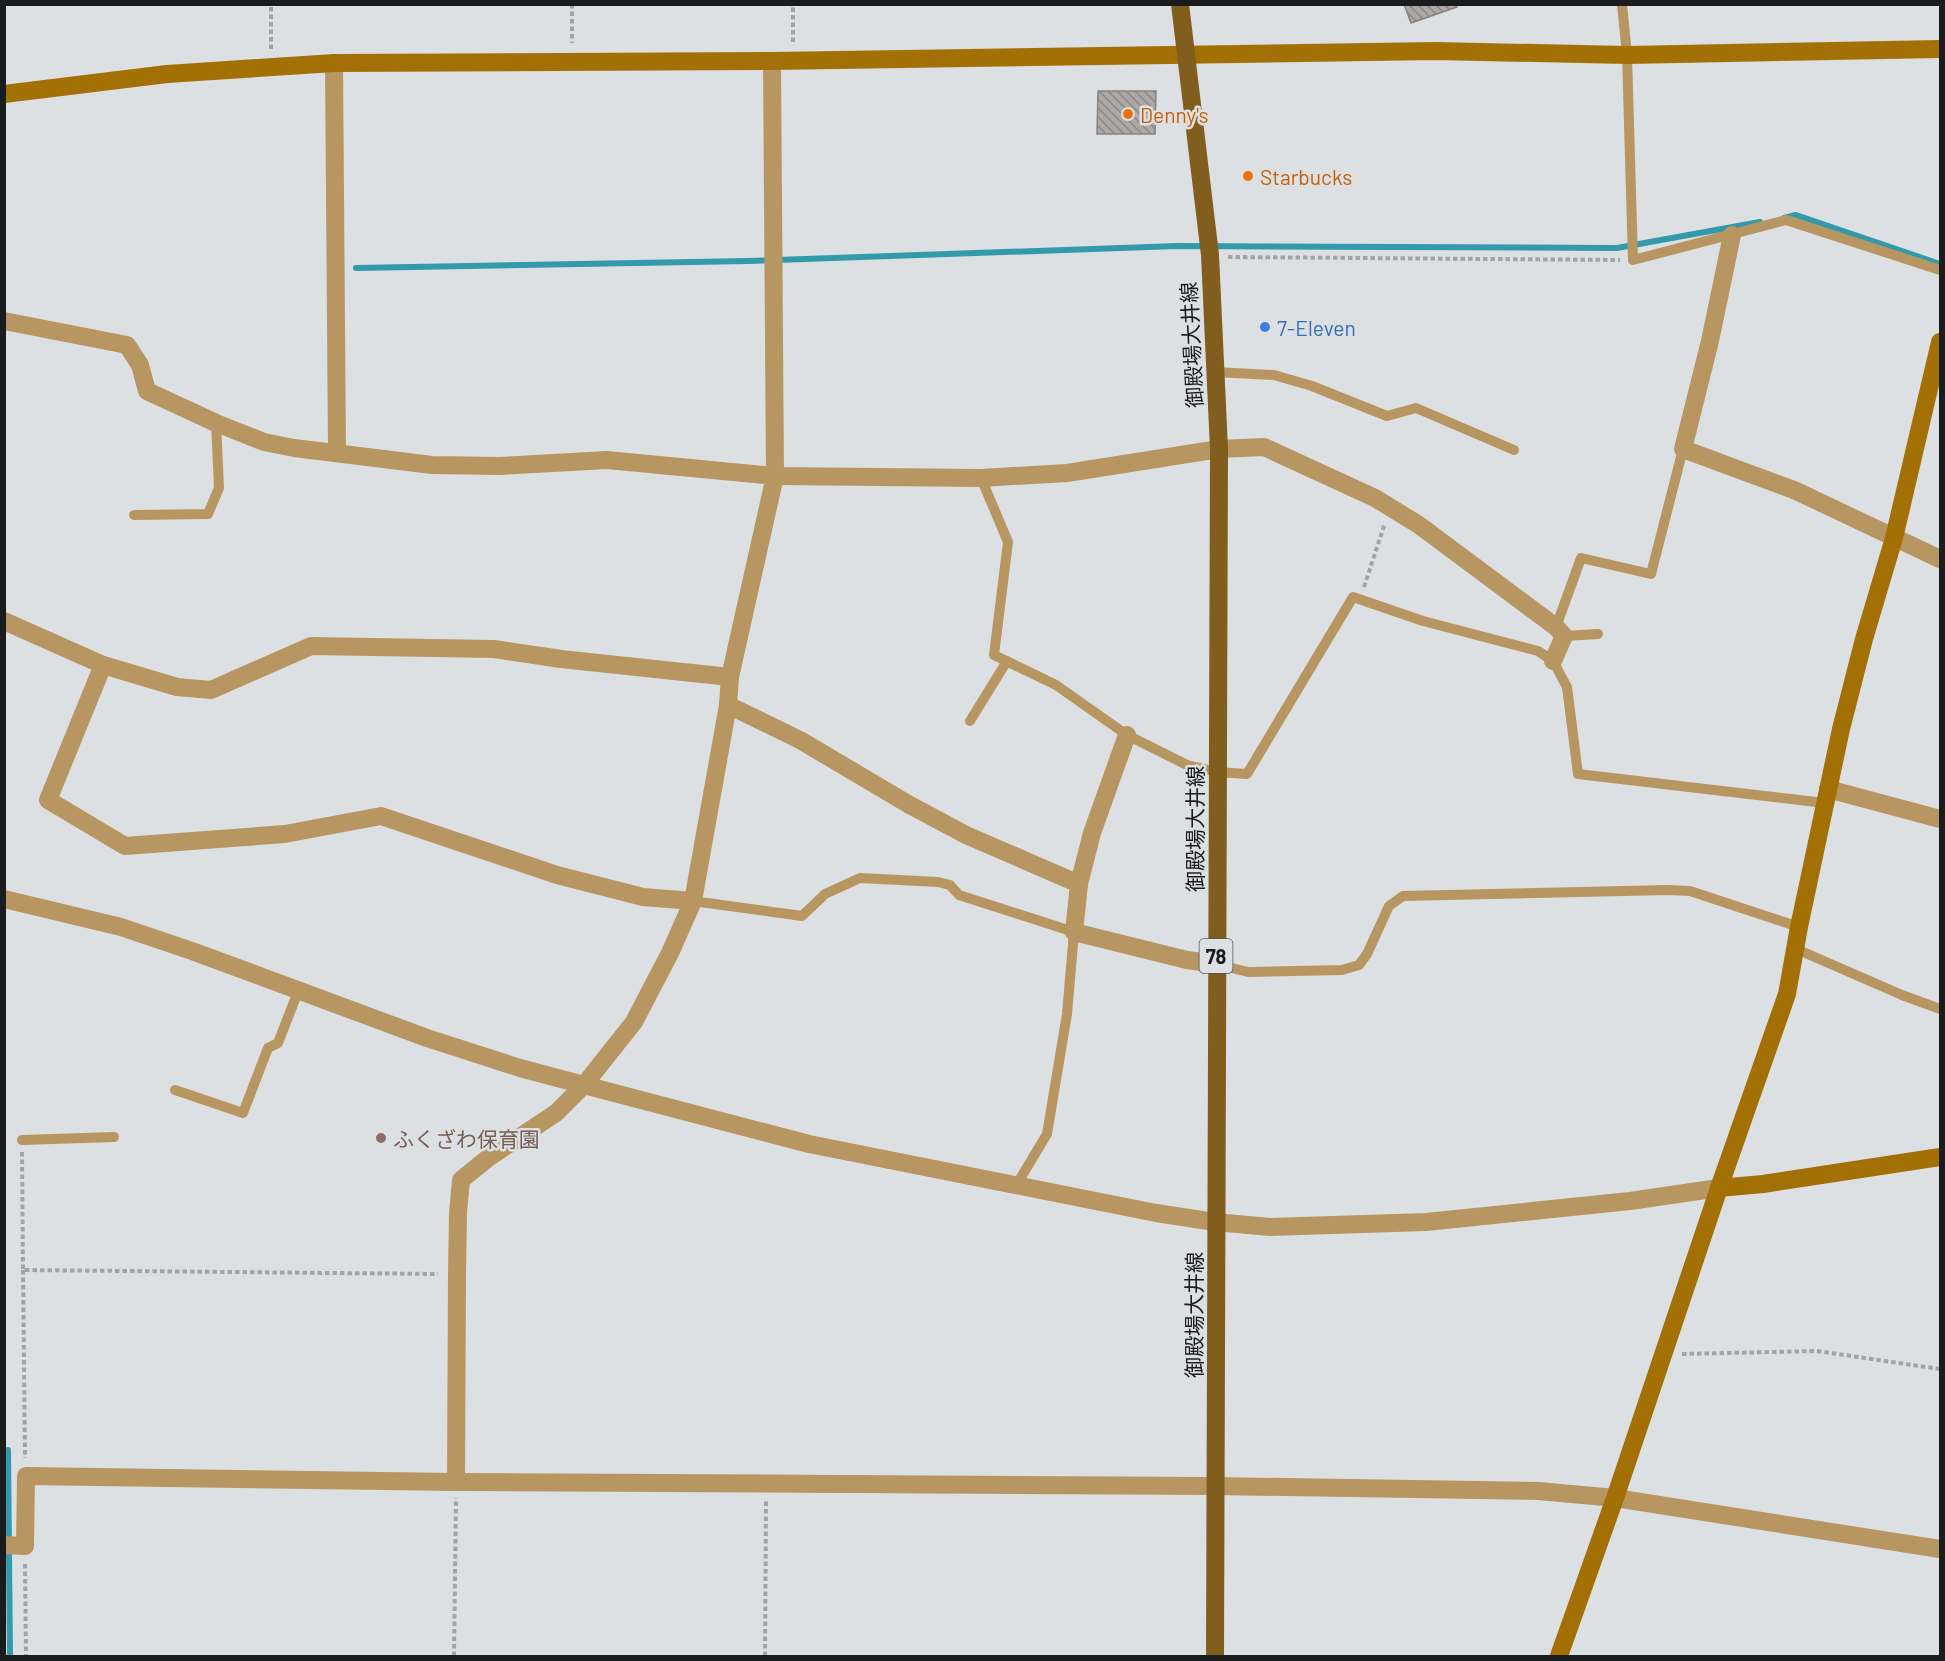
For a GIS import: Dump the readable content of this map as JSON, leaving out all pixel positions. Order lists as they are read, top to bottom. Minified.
{"streets":{"main road":["御殿場大井線","78"]},"places":["Denny's","Starbucks","7-Eleven","ふくざわ保育園"]}
